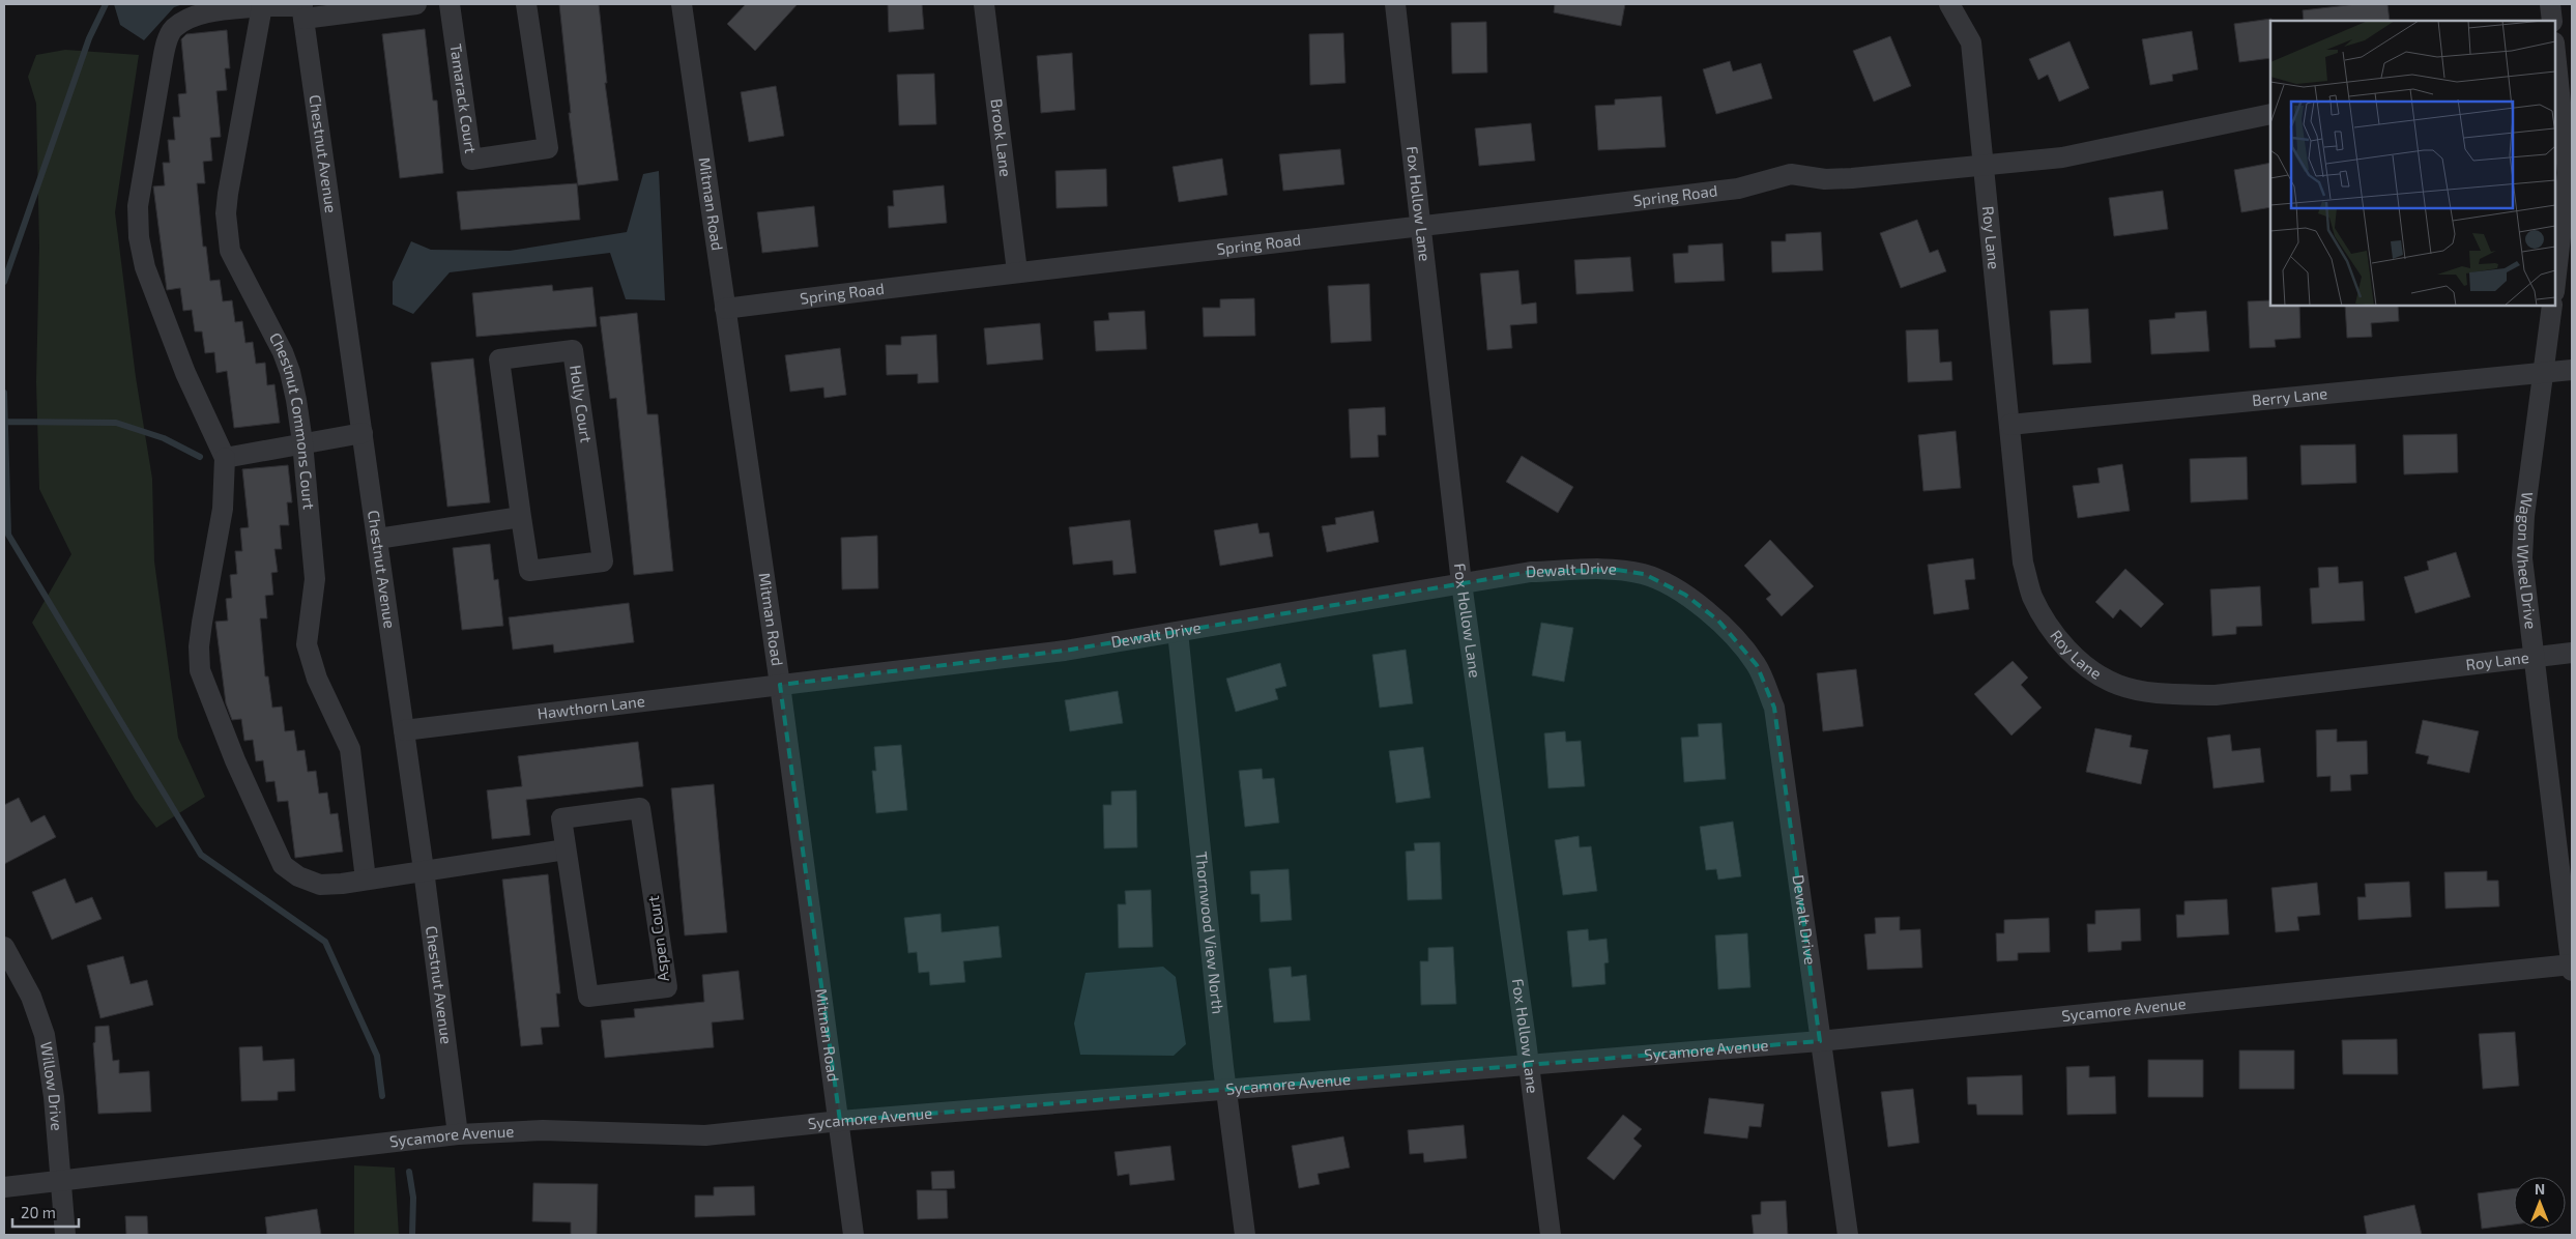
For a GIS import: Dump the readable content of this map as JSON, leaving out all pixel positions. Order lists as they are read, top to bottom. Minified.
{"streets":{"street":["Tamarack Court","Brook Lane","Chestnut Avenue","Spring Road","Fox Hollow Lane","Mitman Road","Roy Lane","Berry Lane","Holly Court","Chestnut Commons Court","Wagon Wheel Drive","Dewalt Drive","Hawthorn Lane","Thornwood View North","Aspen Court","Sycamore Avenue","Willow Drive"]},"crossings":[["Brook Lane","Spring Road"],["Chestnut Avenue","Hawthorn Lane"],["Chestnut Avenue","Sycamore Avenue"],["Spring Road","Fox Hollow Lane"],["Spring Road","Mitman Road"],["Spring Road","Roy Lane"],["Fox Hollow Lane","Dewalt Drive"],["Fox Hollow Lane","Sycamore Avenue"],["Mitman Road","Dewalt Drive"],["Mitman Road","Hawthorn Lane"],["Mitman Road","Sycamore Avenue"],["Roy Lane","Berry Lane"],["Roy Lane","Wagon Wheel Drive"],["Berry Lane","Wagon Wheel Drive"],["Wagon Wheel Drive","Sycamore Avenue"],["Dewalt Drive","Hawthorn Lane"],["Dewalt Drive","Thornwood View North"],["Dewalt Drive","Sycamore Avenue"],["Thornwood View North","Sycamore Avenue"],["Sycamore Avenue","Willow Drive"]],"scale_bar":"20 m","north":"top"}
